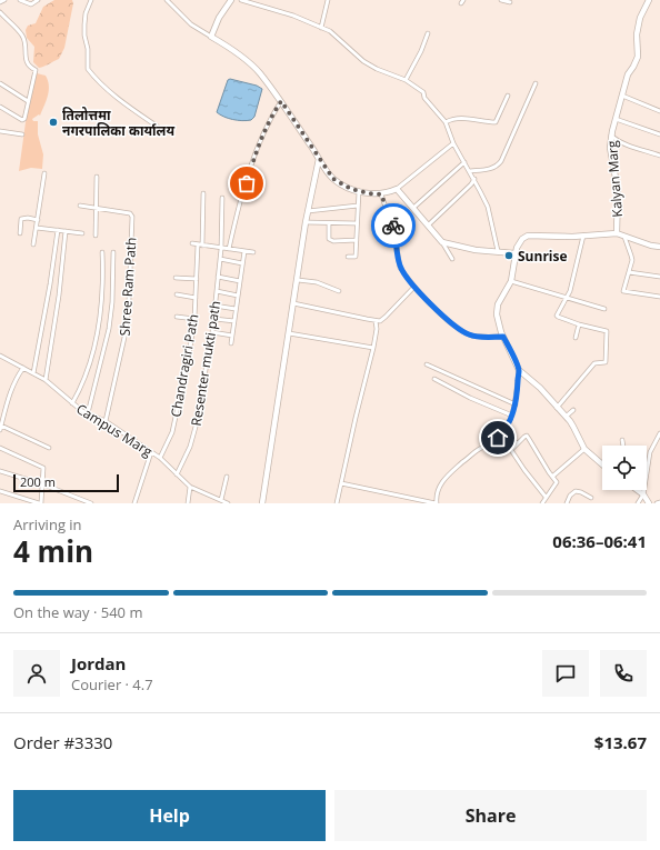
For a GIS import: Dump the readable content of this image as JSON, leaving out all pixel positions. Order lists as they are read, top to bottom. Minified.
{"streets":{"street":["Kalyan Marg","Shree Ram Path","Resenter mukti path","Chandragiri Path","Campus Marg"]},"crossings":[["Shree Ram Path","Campus Marg"],["Resenter mukti path","Campus Marg"],["Chandragiri Path","Campus Marg"]],"places":["तिलोत्तमा नगरपालिका कार्यालय","Sunrise"],"scale_bar":"200 m","page":{"scale":"200 m","heading":["4 min","Arriving in","06:36–06:41"],"panel":["Jordan","Courier · 4.7","Order #3330","$13.67"],"bar":"On the way · 540 m","buttons":["Help","Share"]}}
